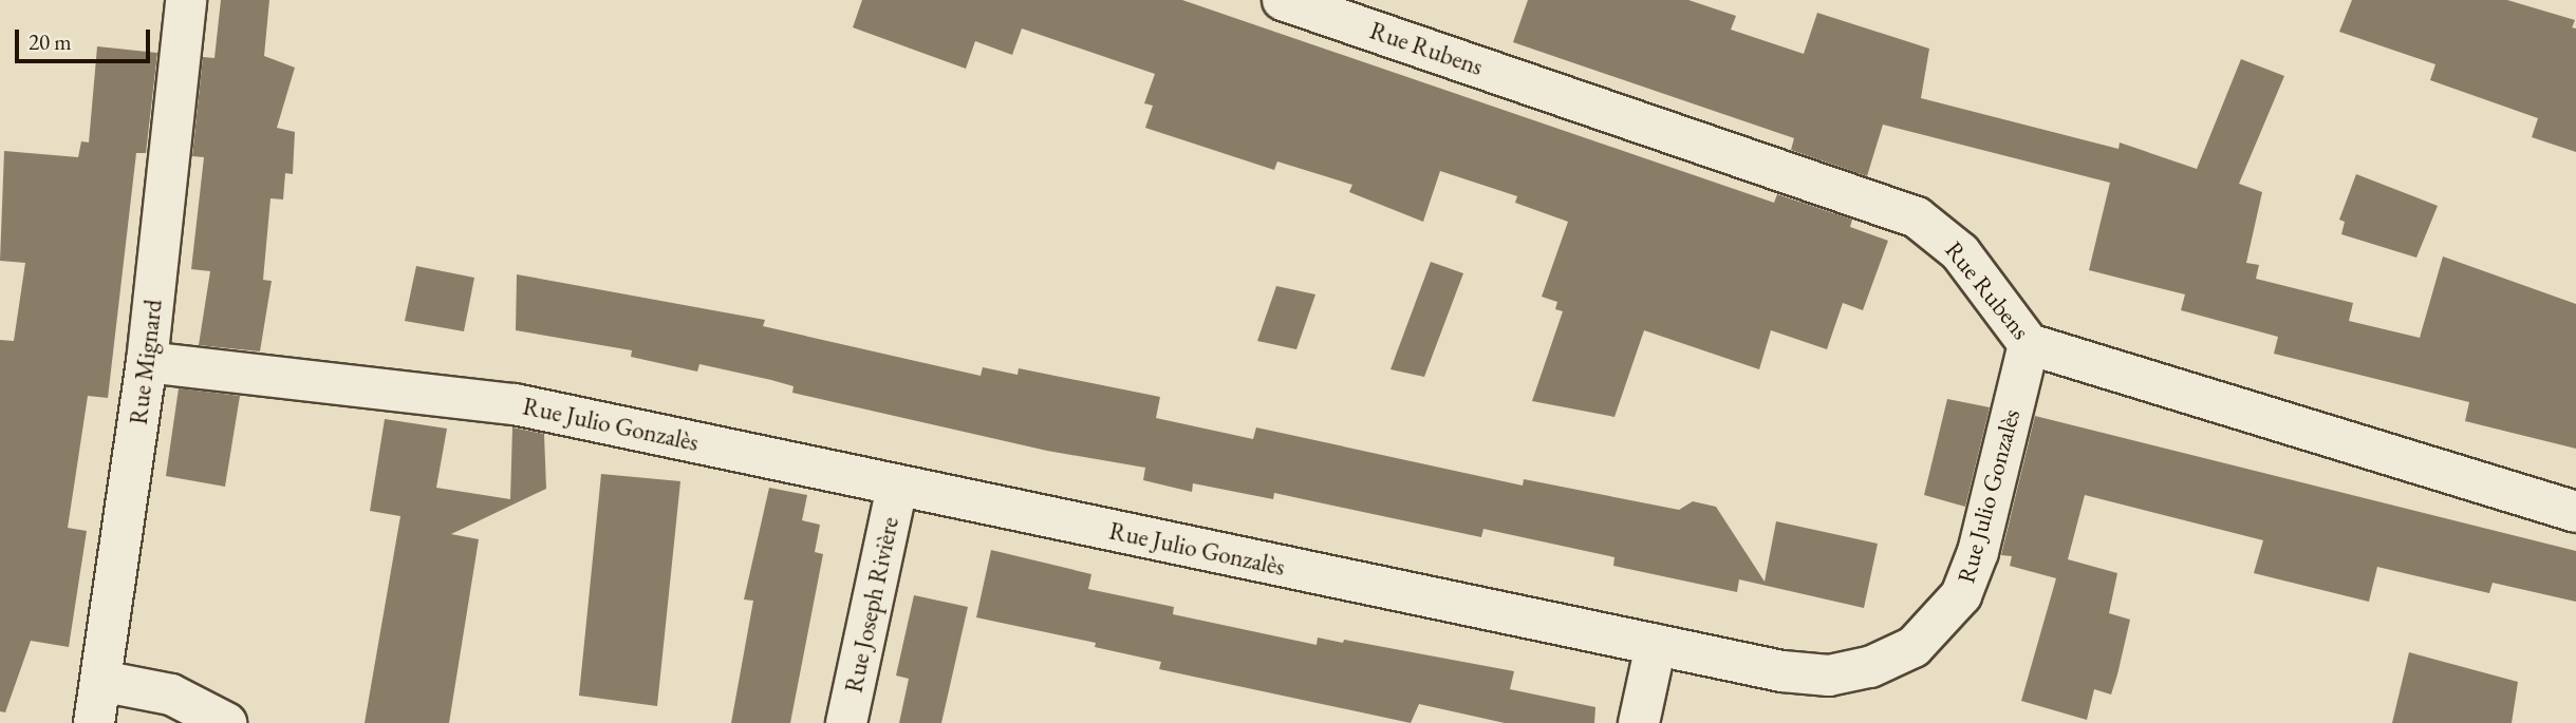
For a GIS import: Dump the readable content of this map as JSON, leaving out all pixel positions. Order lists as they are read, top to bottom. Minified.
{"streets":{"street":["Rue Rubens","Rue Mignard","Rue Julio Gonzalès","Rue Joseph Rivière"]},"crossings":[["Rue Rubens","Rue Julio Gonzalès"],["Rue Mignard","Rue Julio Gonzalès"],["Rue Julio Gonzalès","Rue Joseph Rivière"]],"scale_bar":"20 m"}
